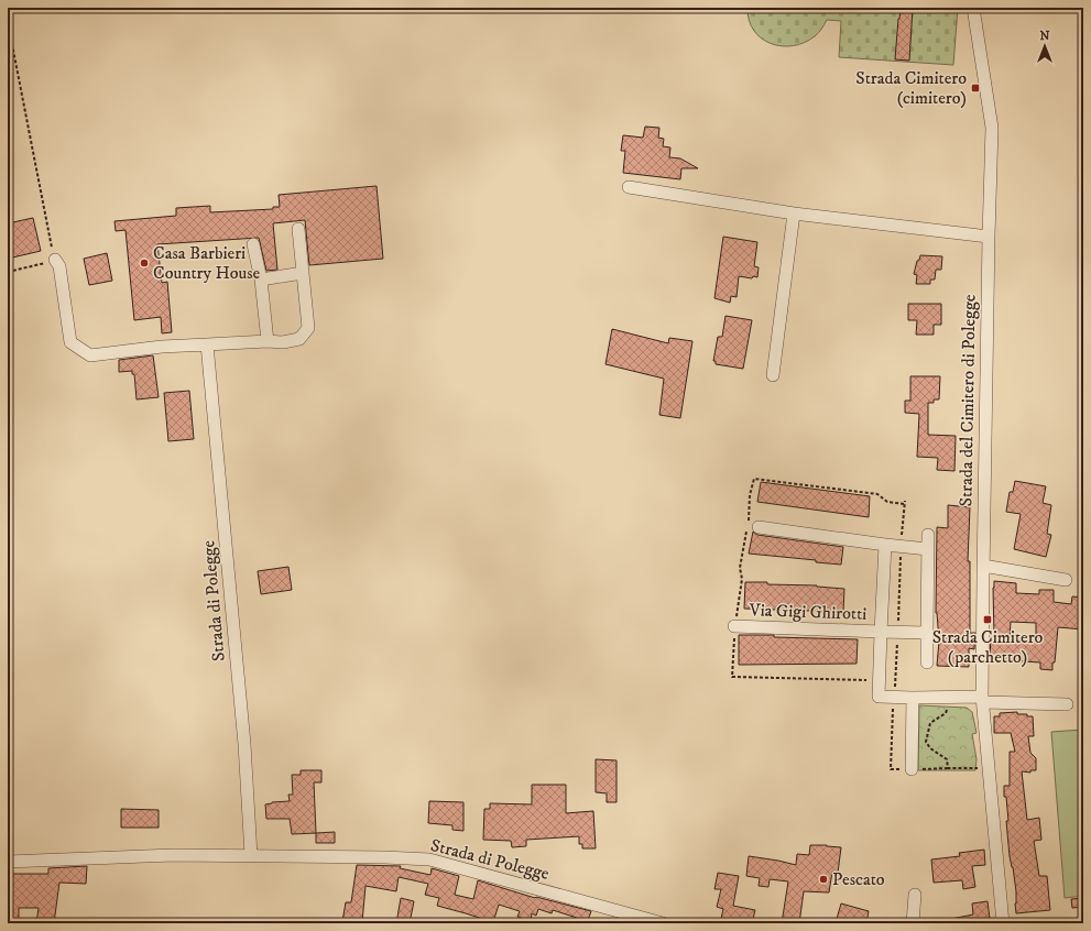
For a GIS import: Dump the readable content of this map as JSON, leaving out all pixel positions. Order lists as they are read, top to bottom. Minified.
{"streets":{"street":["Strada del Cimitero di Polegge","Strada di Polegge","Via Gigi Ghirotti"]},"crossings":[["Strada del Cimitero di Polegge","Via Gigi Ghirotti"]],"places":{"transit":["Strada Cimitero (cimitero)","Strada Cimitero (parchetto)"],"other":["Casa Barbieri Country House","Pescato"]},"north":"top"}
